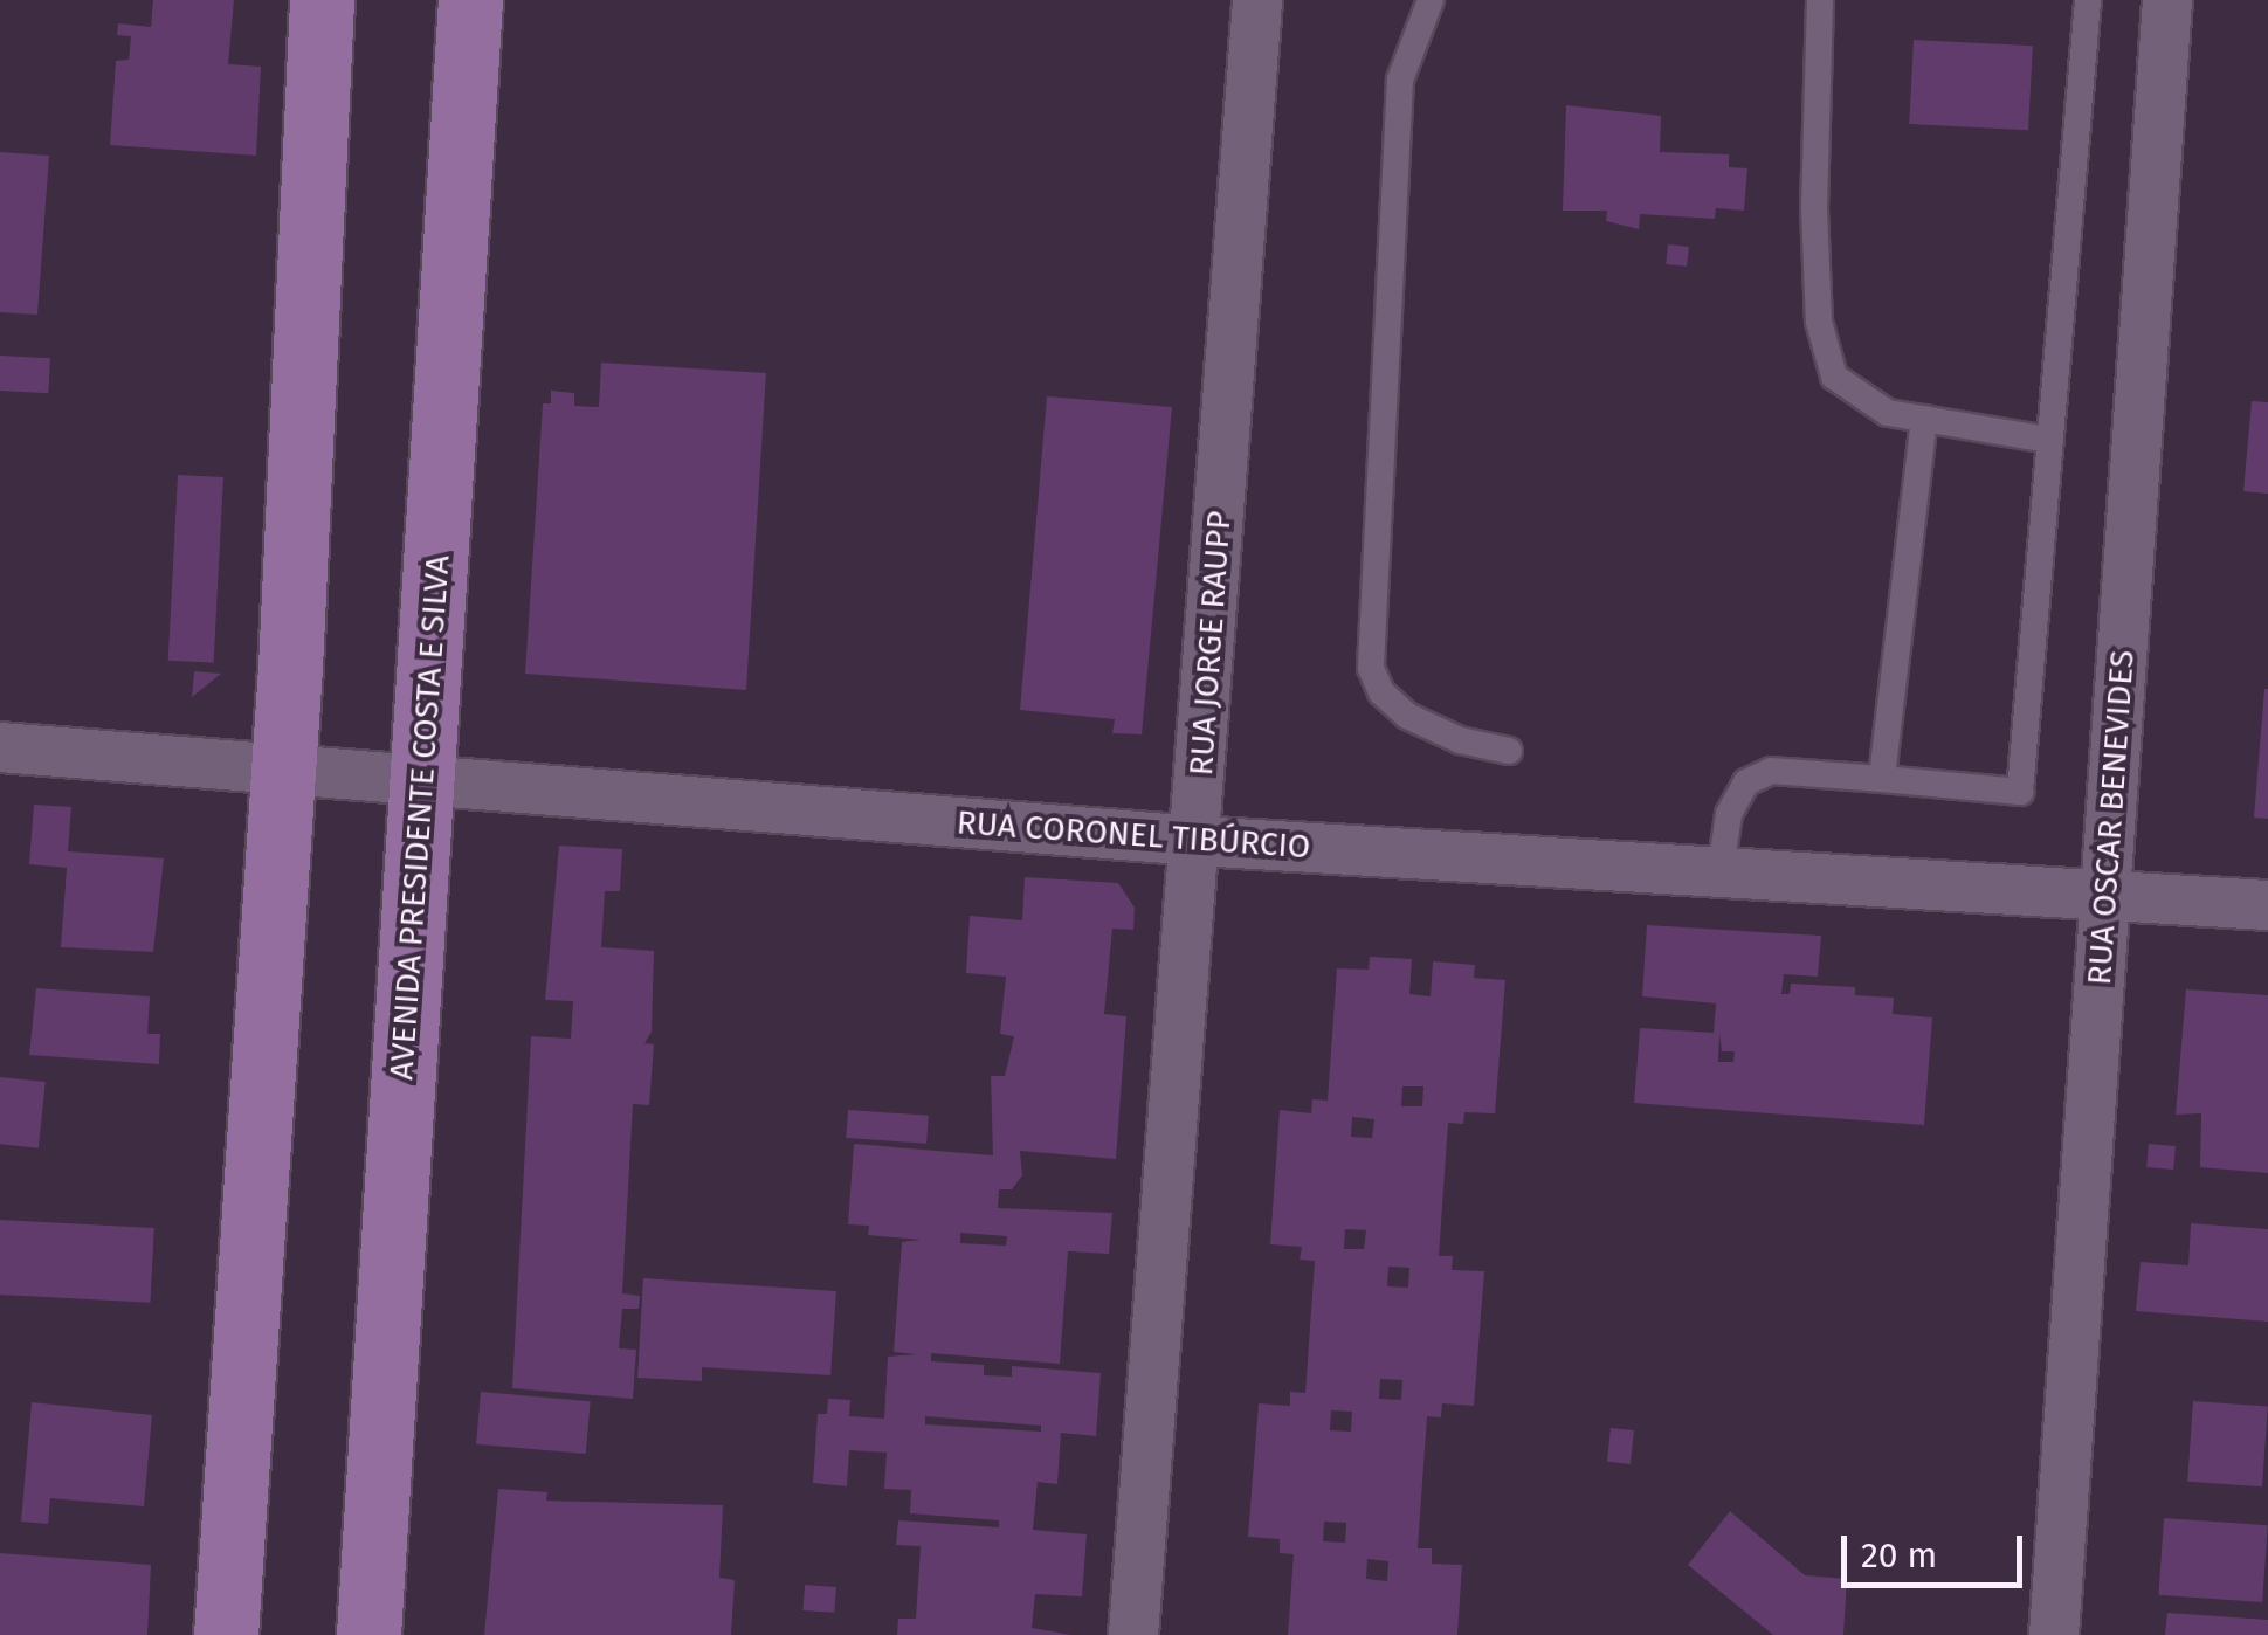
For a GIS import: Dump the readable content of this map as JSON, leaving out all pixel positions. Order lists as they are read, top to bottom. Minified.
{"streets":{"main road":["AVENIDA PRESIDENTE COSTA E SILVA"],"street":["RUA JORGE RAUPP","RUA OSCAR BENEVIDES","RUA CORONEL TIBÚRCIO"]},"crossings":[["RUA JORGE RAUPP","RUA CORONEL TIBÚRCIO"],["AVENIDA PRESIDENTE COSTA E SILVA","RUA CORONEL TIBÚRCIO"],["RUA OSCAR BENEVIDES","RUA CORONEL TIBÚRCIO"]],"scale_bar":"20 m"}
